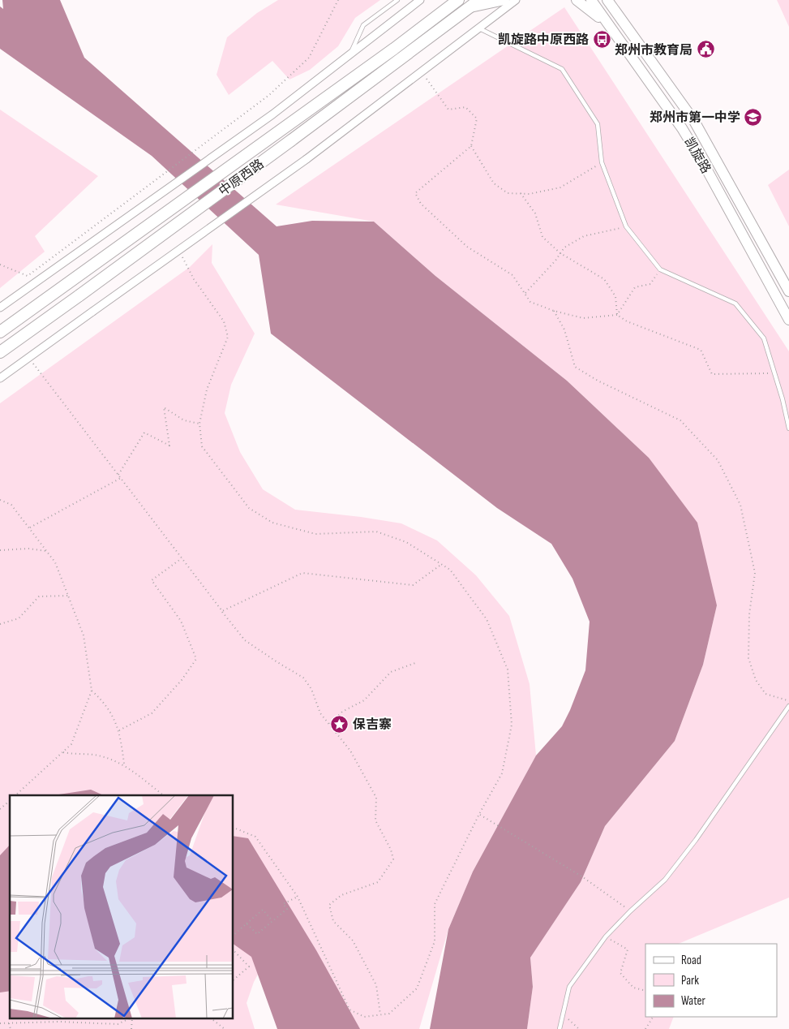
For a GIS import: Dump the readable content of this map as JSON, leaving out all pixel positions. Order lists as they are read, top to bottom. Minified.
{"streets":{"main road":["凯旋路","中原西路"]},"places":{"bus stop":["凯旋路中原西路"],"public building":["郑州市教育局"],"school or university":["郑州市第一中学"],"place":["保吉寨"]},"legend":["Road","Park","Water"]}
